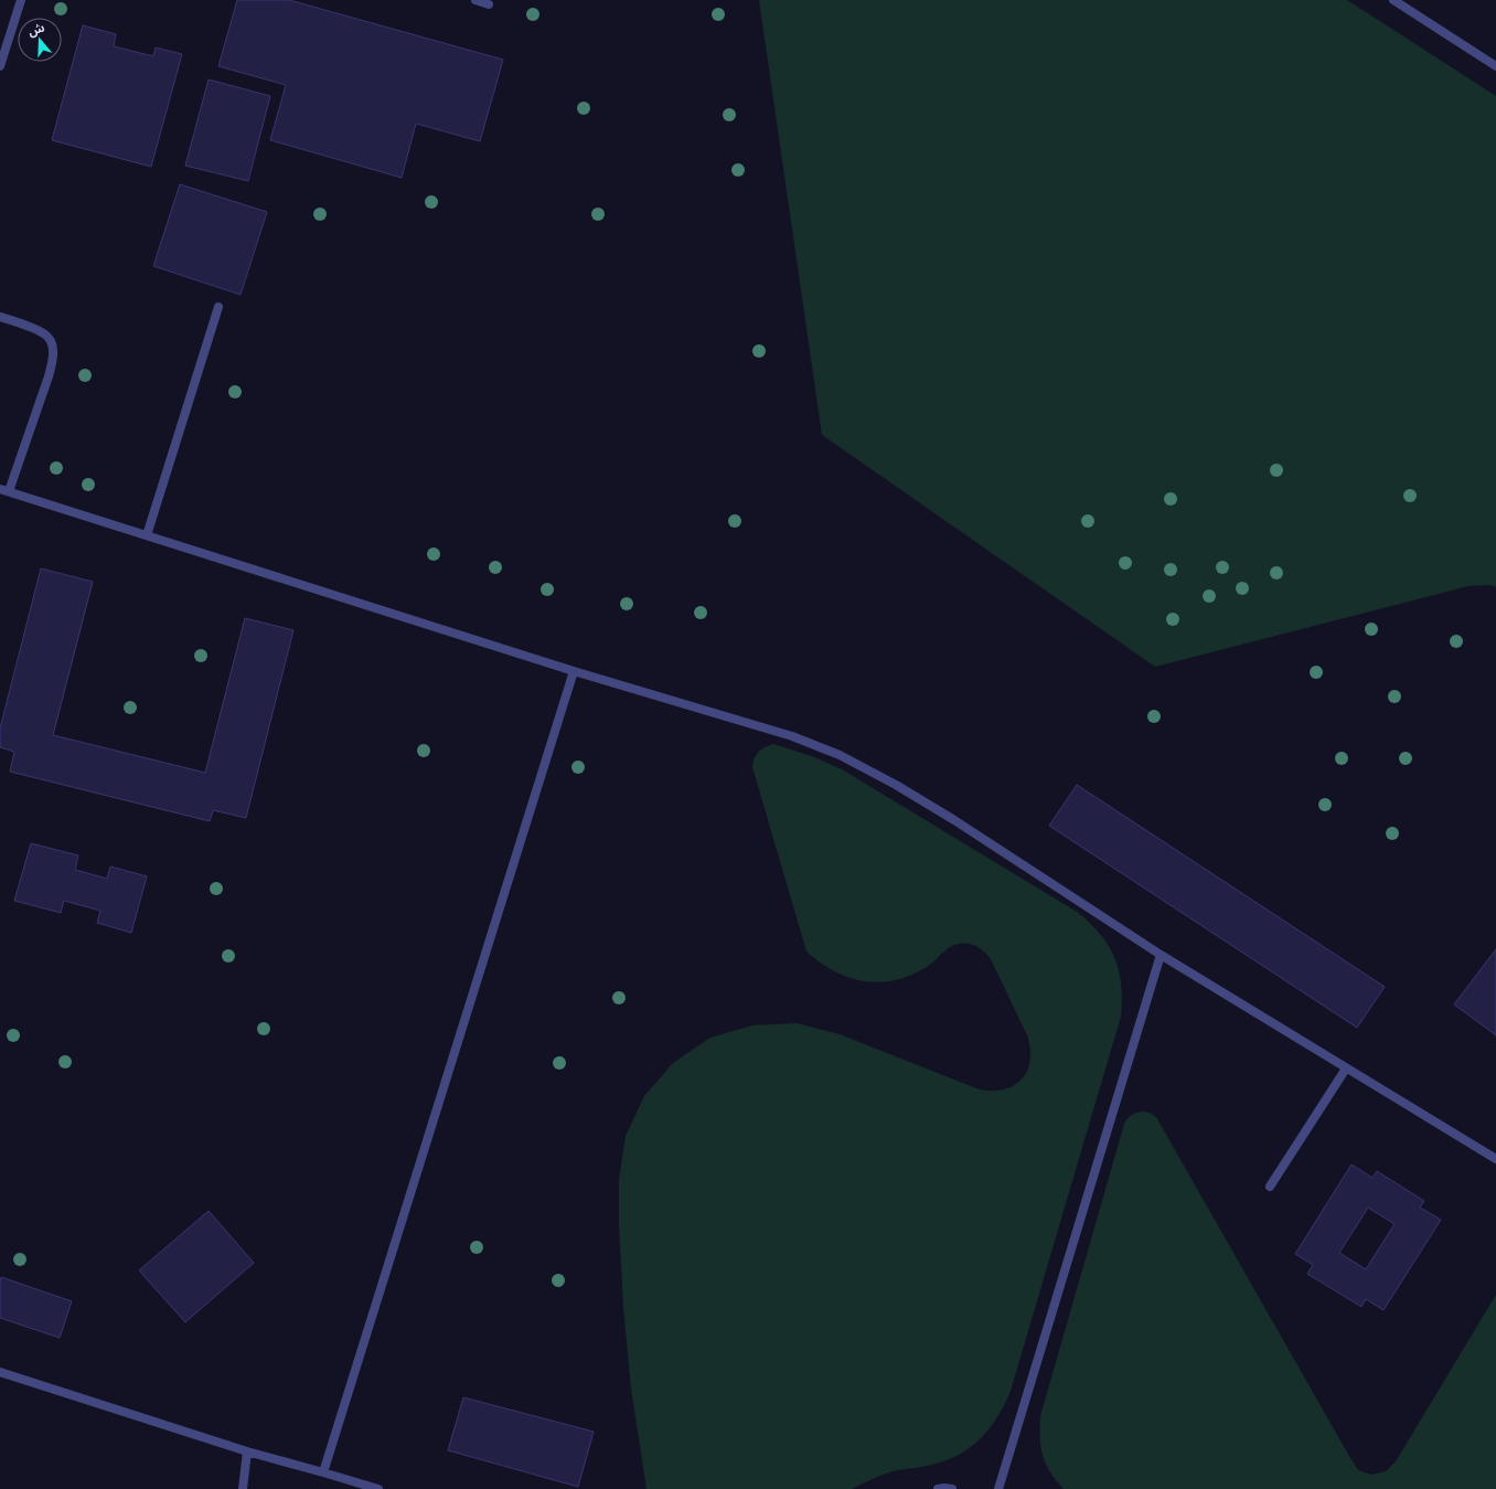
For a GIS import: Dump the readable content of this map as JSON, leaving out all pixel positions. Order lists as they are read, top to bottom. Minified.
{"north":"top"}
